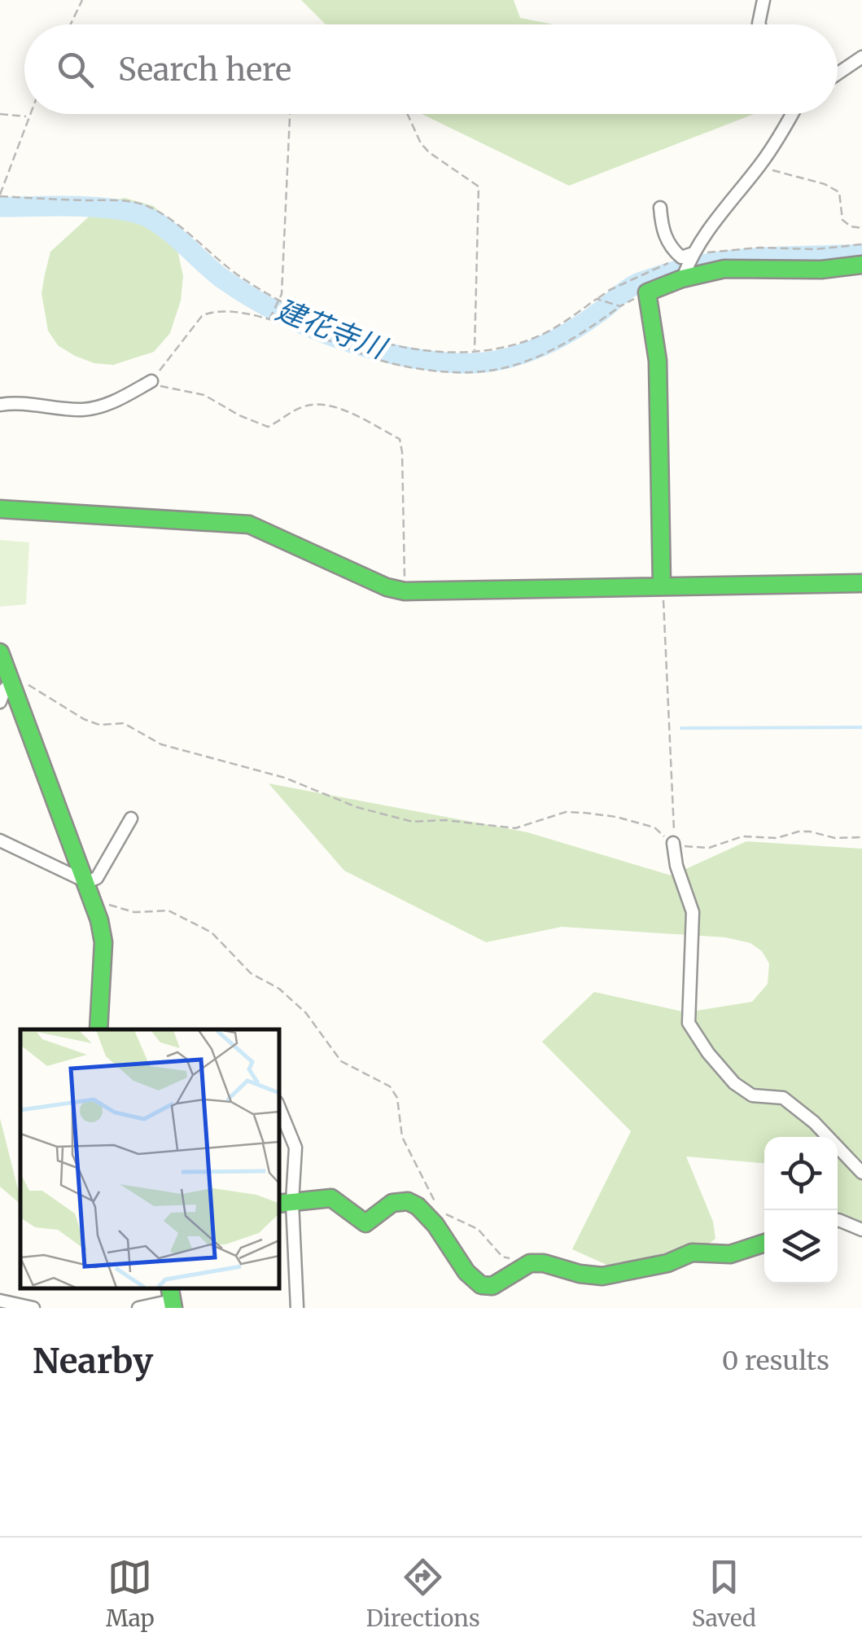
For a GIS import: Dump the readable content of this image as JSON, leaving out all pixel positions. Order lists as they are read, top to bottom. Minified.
{"water":["建花寺川"],"page":{"search":"Search here","heading":["Nearby","0 results"],"nav":["Map","Directions","Saved"]}}
